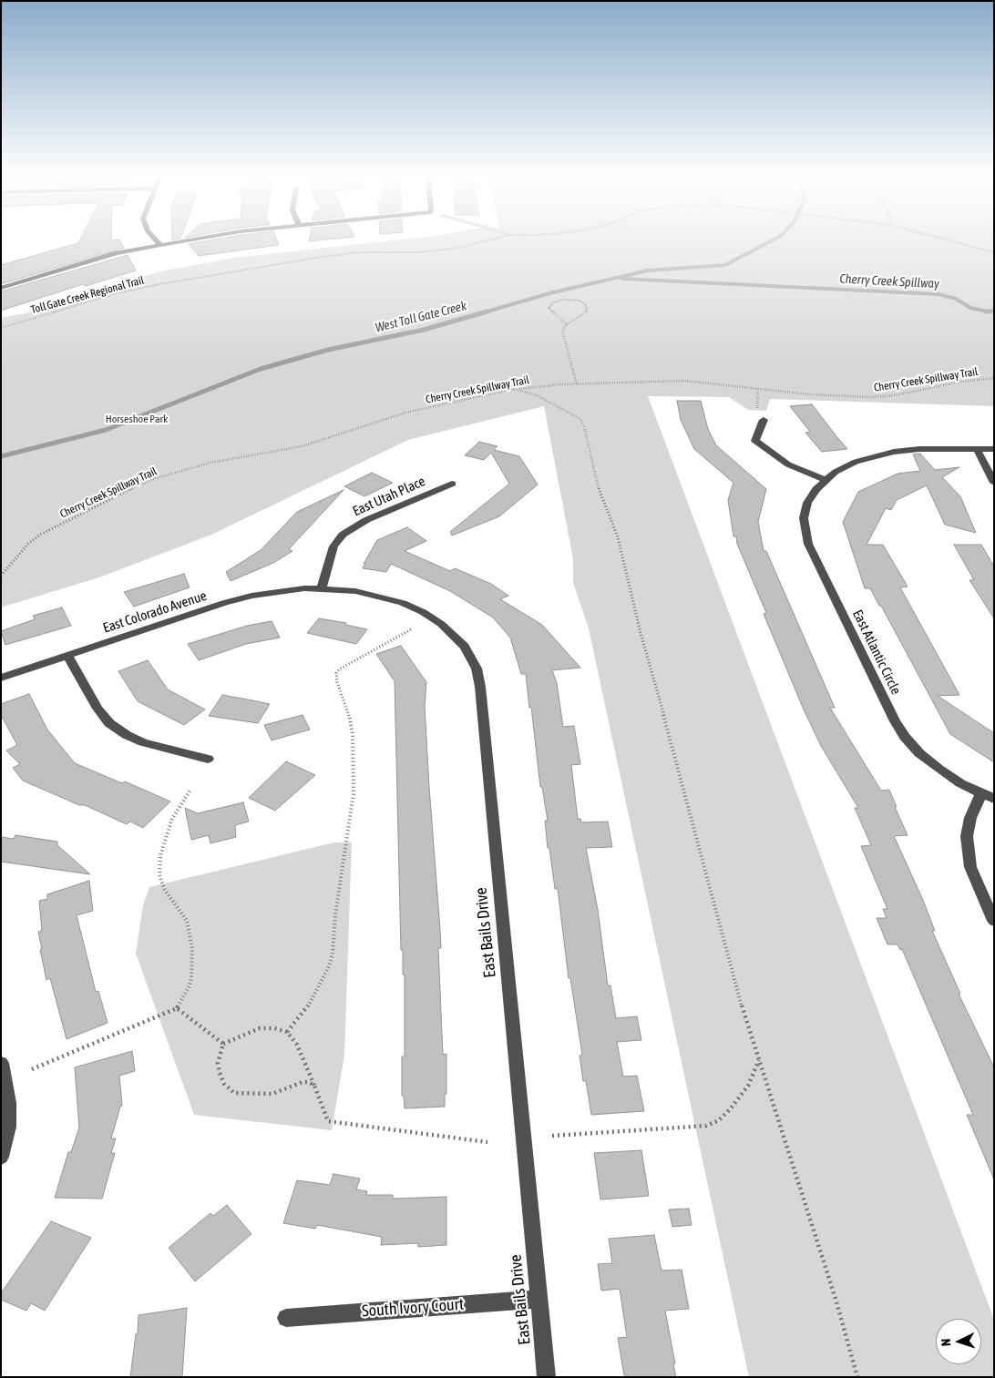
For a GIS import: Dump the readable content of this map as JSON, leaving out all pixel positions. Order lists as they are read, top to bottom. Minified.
{"streets":{"street":["East Utah Place","East Colorado Avenue","East Atlantic Circle","East Bails Drive","South Ivory Court"],"path":["Toll Gate Creek Regional Trail","Cherry Creek Spillway Trail"]},"crossings":[["East Utah Place","East Colorado Avenue"],["East Utah Place","East Bails Drive"],["East Colorado Avenue","East Bails Drive"],["East Bails Drive","South Ivory Court"]],"water":["Cherry Creek Spillway","West Toll Gate Creek"],"parks":["Horseshoe Park"],"north":"left"}
